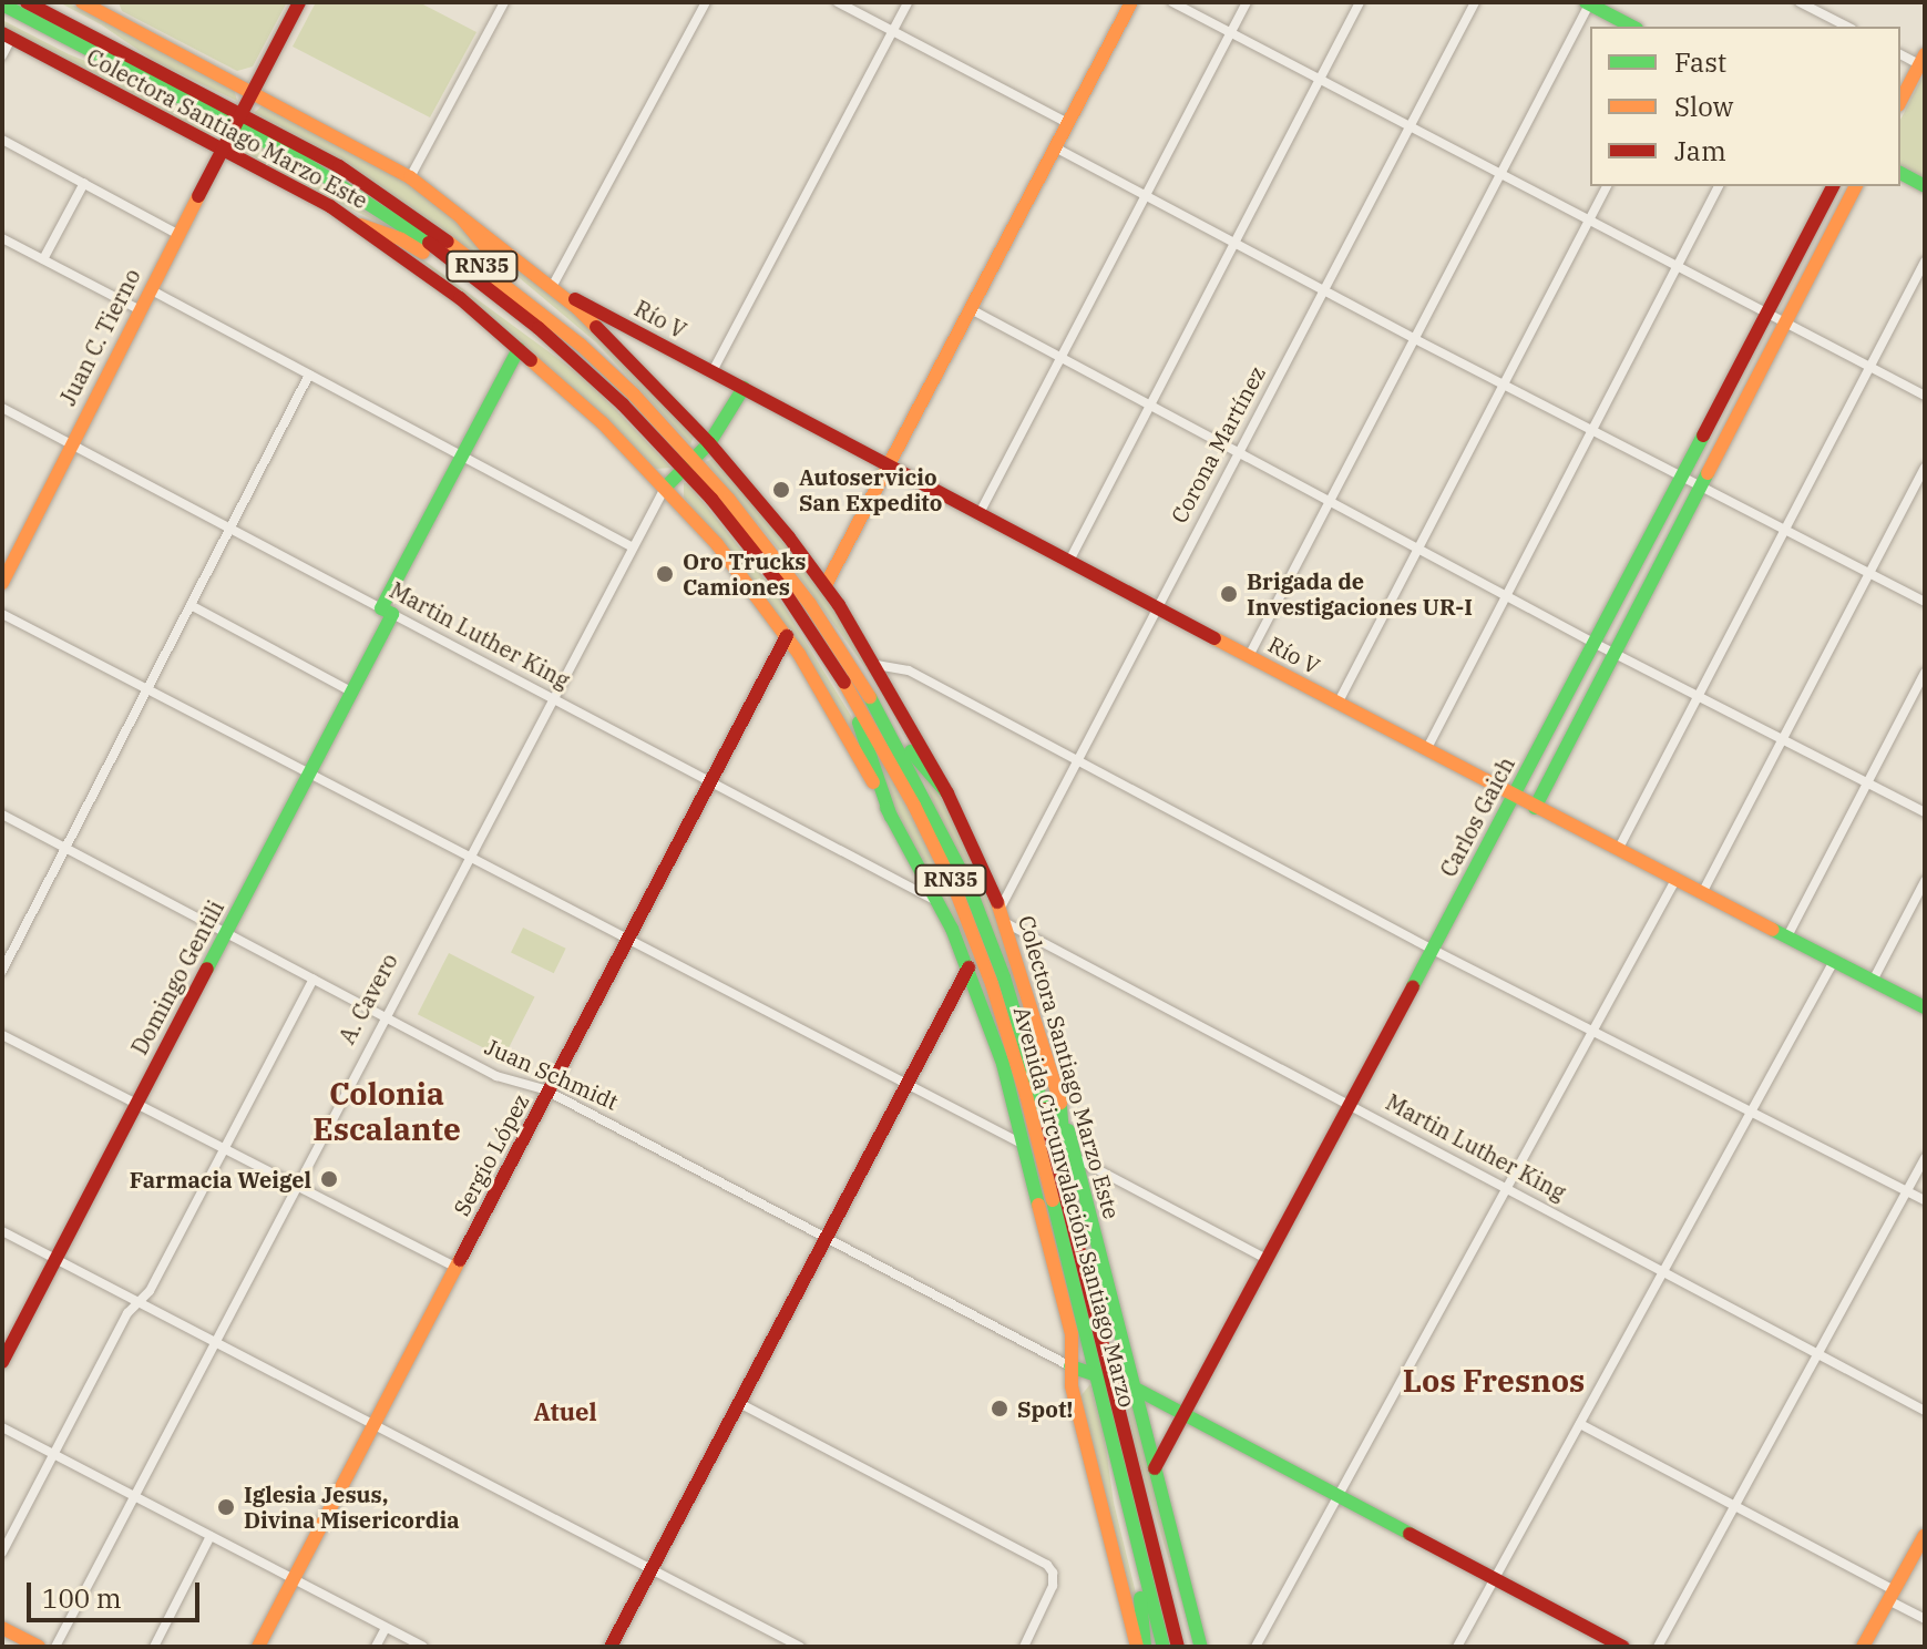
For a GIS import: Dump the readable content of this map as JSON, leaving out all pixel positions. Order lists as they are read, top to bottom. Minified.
{"streets":{"main road":["Colectora Santiago Marzo Este","RN35","Río V","Juan C. Tierno","Carlos Gaich","Domingo Gentili","A. Cavero","Juan Schmidt","Sergio López","Avenida Circunvalación Santiago Marzo"],"street":["Corona Martínez","Martin Luther King"]},"crossings":[["Colectora Santiago Marzo Este","Río V"],["Colectora Santiago Marzo Este","Juan C. Tierno"],["Colectora Santiago Marzo Este","Corona Martínez"],["Colectora Santiago Marzo Este","Martin Luther King"],["Colectora Santiago Marzo Este","Carlos Gaich"],["Colectora Santiago Marzo Este","Domingo Gentili"],["Colectora Santiago Marzo Este","A. Cavero"],["Colectora Santiago Marzo Este","Juan Schmidt"],["Colectora Santiago Marzo Este","Sergio López"],["Río V","Corona Martínez"],["Río V","Carlos Gaich"],["Río V","A. Cavero"],["Juan C. Tierno","Martin Luther King"],["Juan C. Tierno","Avenida Circunvalación Santiago Marzo"],["Martin Luther King","Carlos Gaich"],["Martin Luther King","Domingo Gentili"],["Martin Luther King","A. Cavero"],["Martin Luther King","Sergio López"],["Carlos Gaich","Juan Schmidt"],["Domingo Gentili","Juan Schmidt"],["A. Cavero","Juan Schmidt"],["A. Cavero","Avenida Circunvalación Santiago Marzo"],["Juan Schmidt","Sergio López"],["Juan Schmidt","Avenida Circunvalación Santiago Marzo"]],"districts":["Colonia Escalante","Los Fresnos","Atuel"],"places":["Autoservicio San Expedito","Oro Trucks Camiones","Brigada de Investigaciones UR-I","Farmacia Weigel","Spot!","Iglesia Jesus, Divina Misericordia"],"legend":["Fast","Slow","Jam"],"scale_bar":"100 m"}
